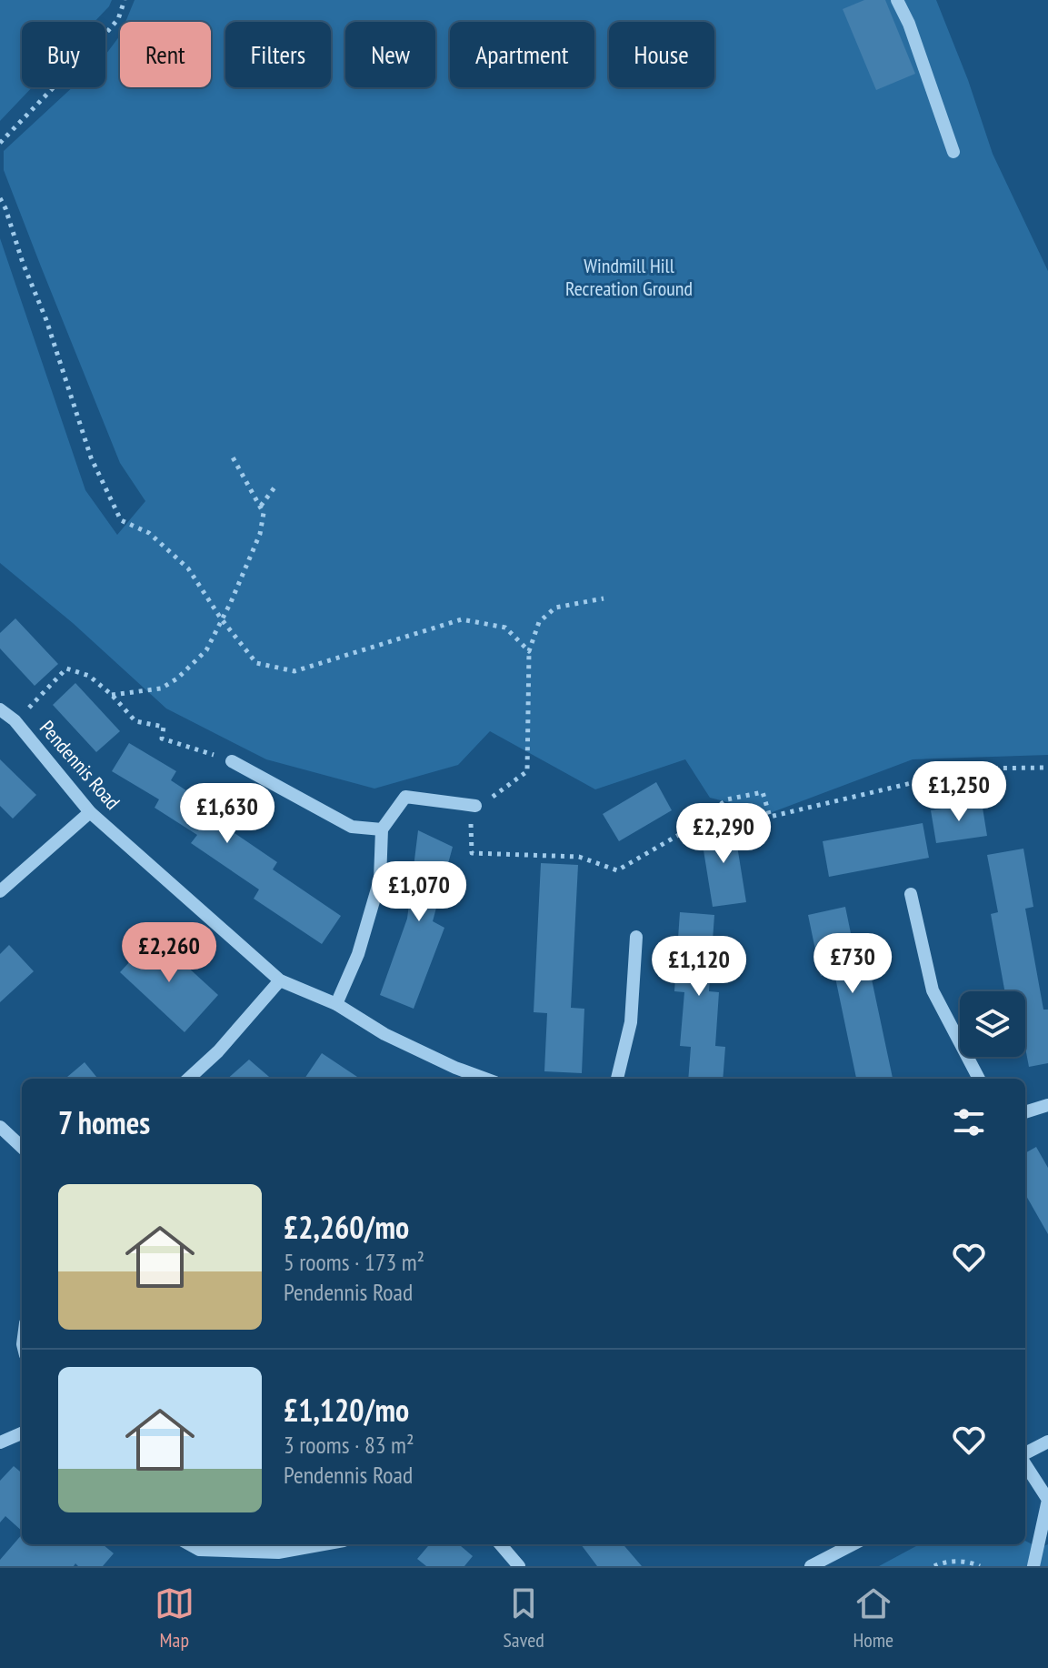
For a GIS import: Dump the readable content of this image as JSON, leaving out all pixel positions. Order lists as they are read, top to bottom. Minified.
{"streets":{"street":["Pendennis Road"]},"parks":["Windmill Hill Recreation Ground"],"page":{"chip":["Buy","Rent","Filters","New","Apartment","House"],"price":["£1,250","£1,630","£2,290","£1,070","£2,260","£730","£1,120"],"heading":"7 homes","list":[{"name":"£2,260/mo","note":"5 rooms · 173 m² · Pendennis Road"},{"name":"£1,120/mo","note":"3 rooms · 83 m² · Pendennis Road"}],"tabs":["Map","Saved","Home"]}}
